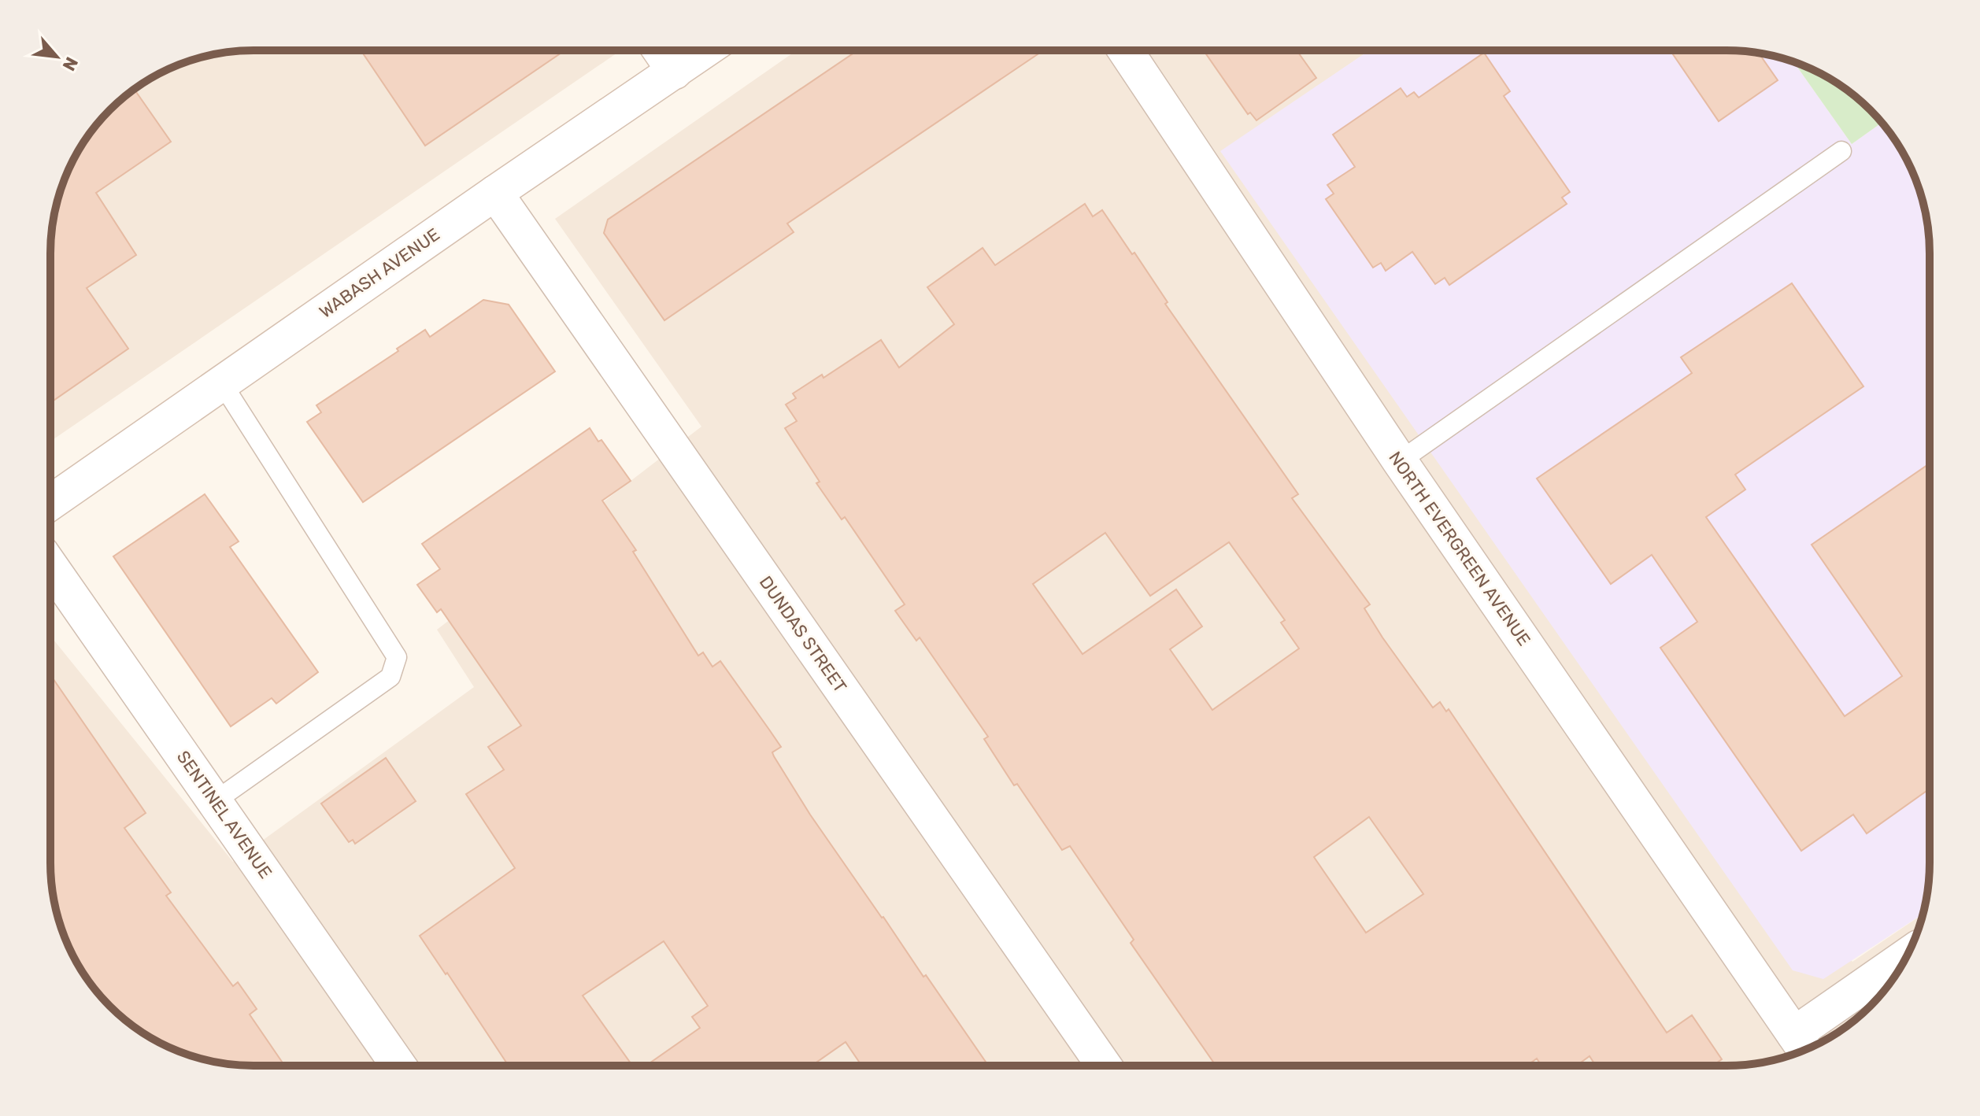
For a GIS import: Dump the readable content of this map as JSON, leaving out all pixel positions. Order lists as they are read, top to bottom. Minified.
{"streets":{"street":["WABASH AVENUE","NORTH EVERGREEN AVENUE","DUNDAS STREET","SENTINEL AVENUE"]},"crossings":[["WABASH AVENUE","DUNDAS STREET"]],"north":"bottom right"}
